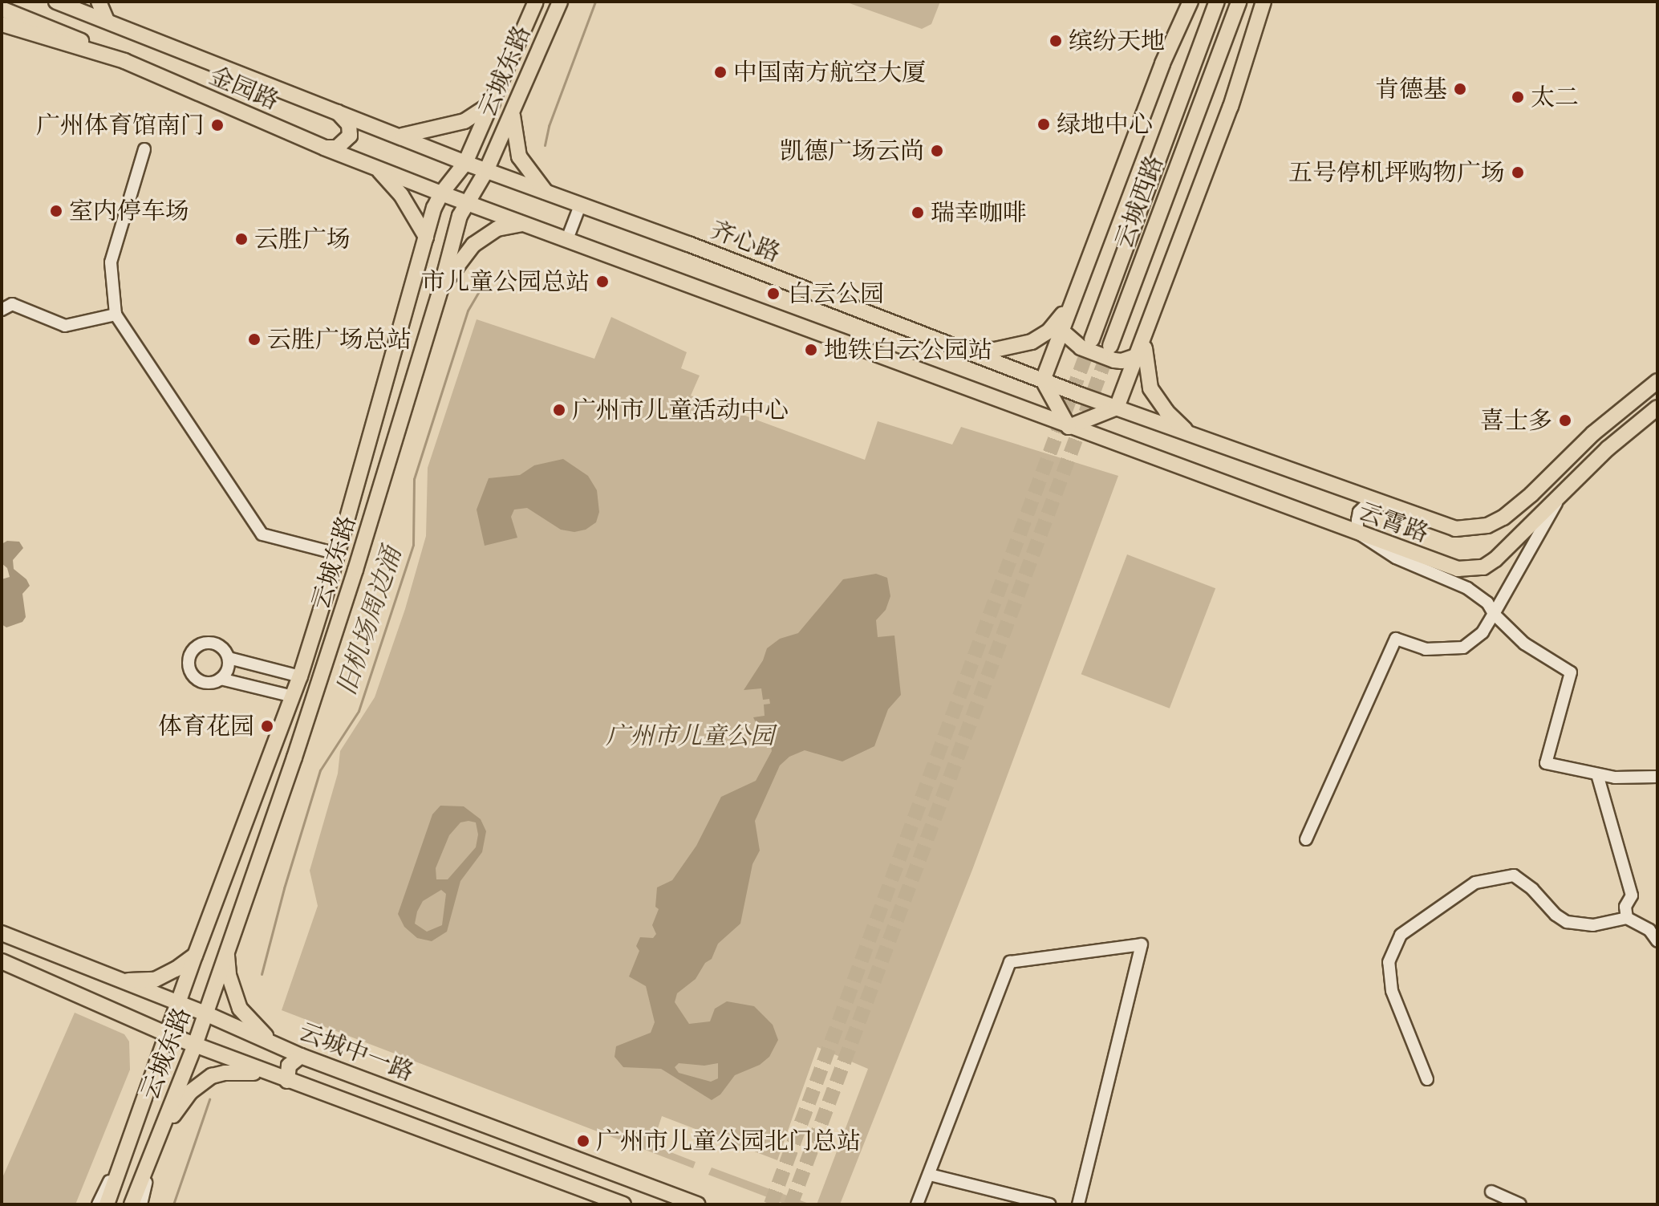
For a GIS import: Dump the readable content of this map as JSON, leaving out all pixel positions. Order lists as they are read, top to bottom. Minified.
{"streets":{"main road":["云城东路","金园路","云城西路","齐心路","云霄路","云城中一路"]},"crossings":[["云城东路","金园路"],["云城东路","齐心路"],["云城东路","云城中一路"],["金园路","齐心路"],["齐心路","云霄路"]],"water":["旧机场周边涌"],"parks":["广州市儿童公园"],"places":["缤纷天地","中国南方航空大厦","肯德基","太二","绿地中心","广州体育馆南门","凯德广场云尚","五号停机坪购物广场","室内停车场","瑞幸咖啡","云胜广场","市儿童公园总站","白云公园","云胜广场总站","地铁白云公园站","广州市儿童活动中心","喜士多","体育花园","广州市儿童公园北门总站"]}
